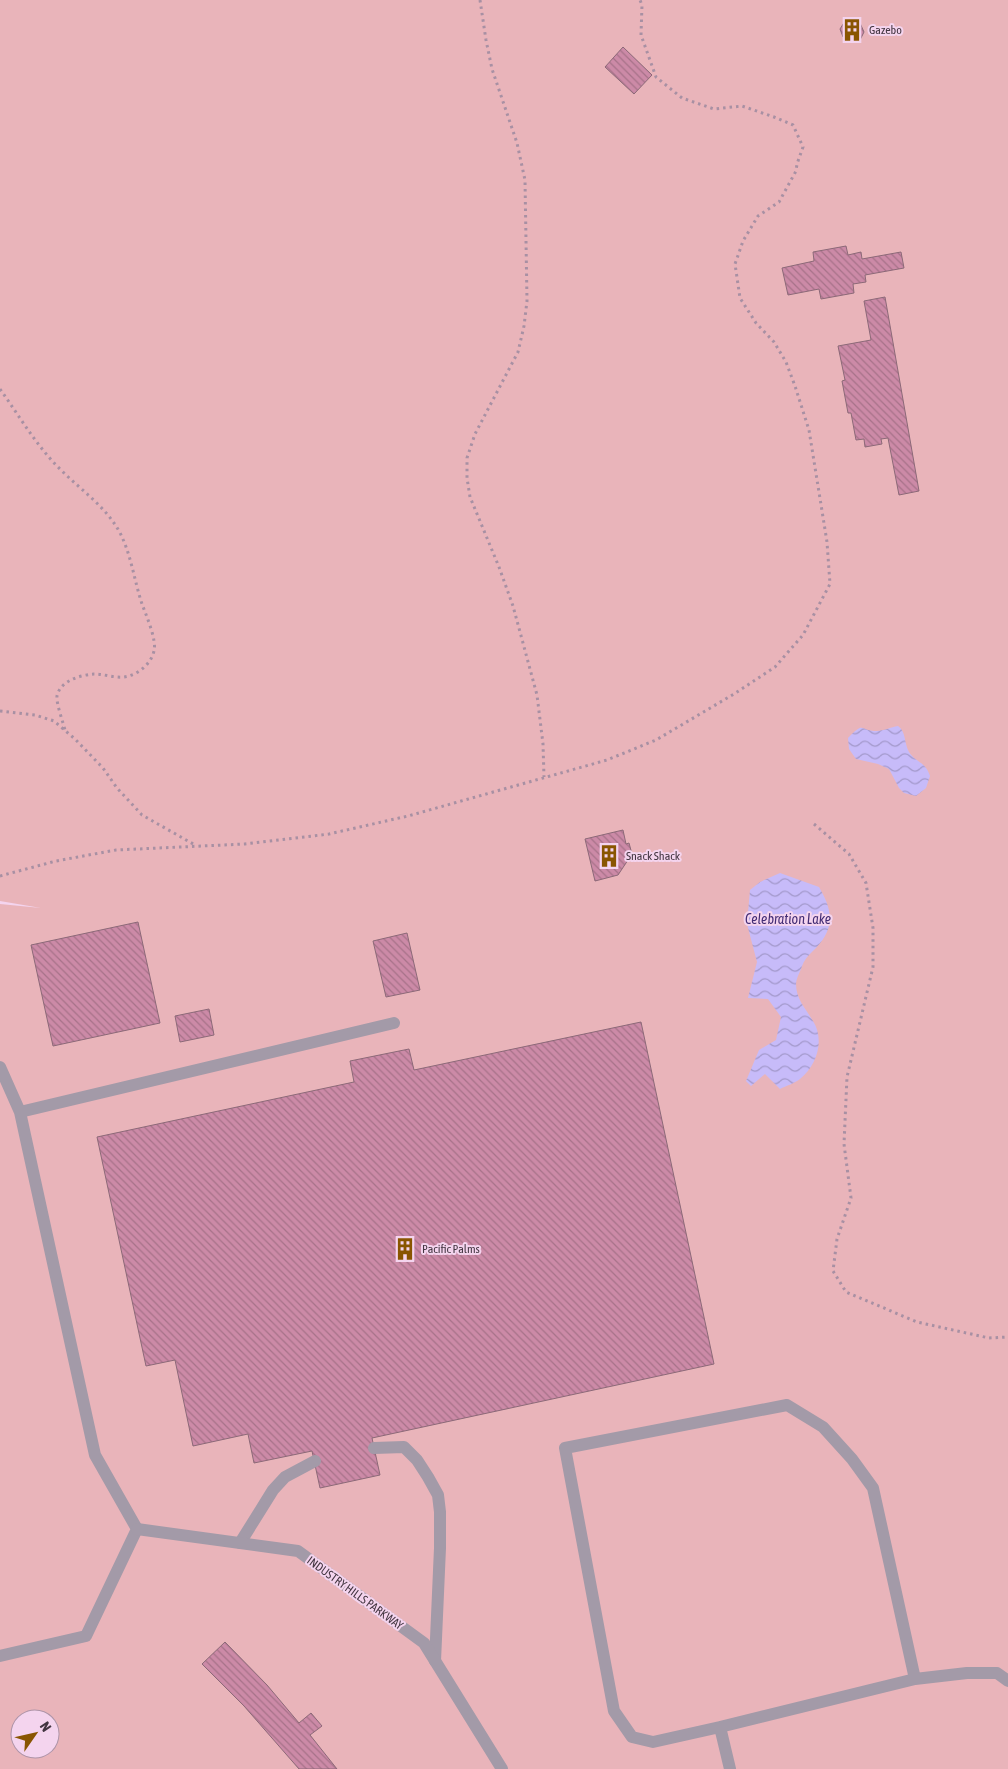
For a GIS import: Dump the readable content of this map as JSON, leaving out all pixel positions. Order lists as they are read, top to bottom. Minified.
{"streets":{"street":["INDUSTRY HILLS PARKWAY"]},"water":["Celebration Lake"],"places":{"building":["Gazebo","Snack Shack","Pacific Palms"]},"north":"top right"}
